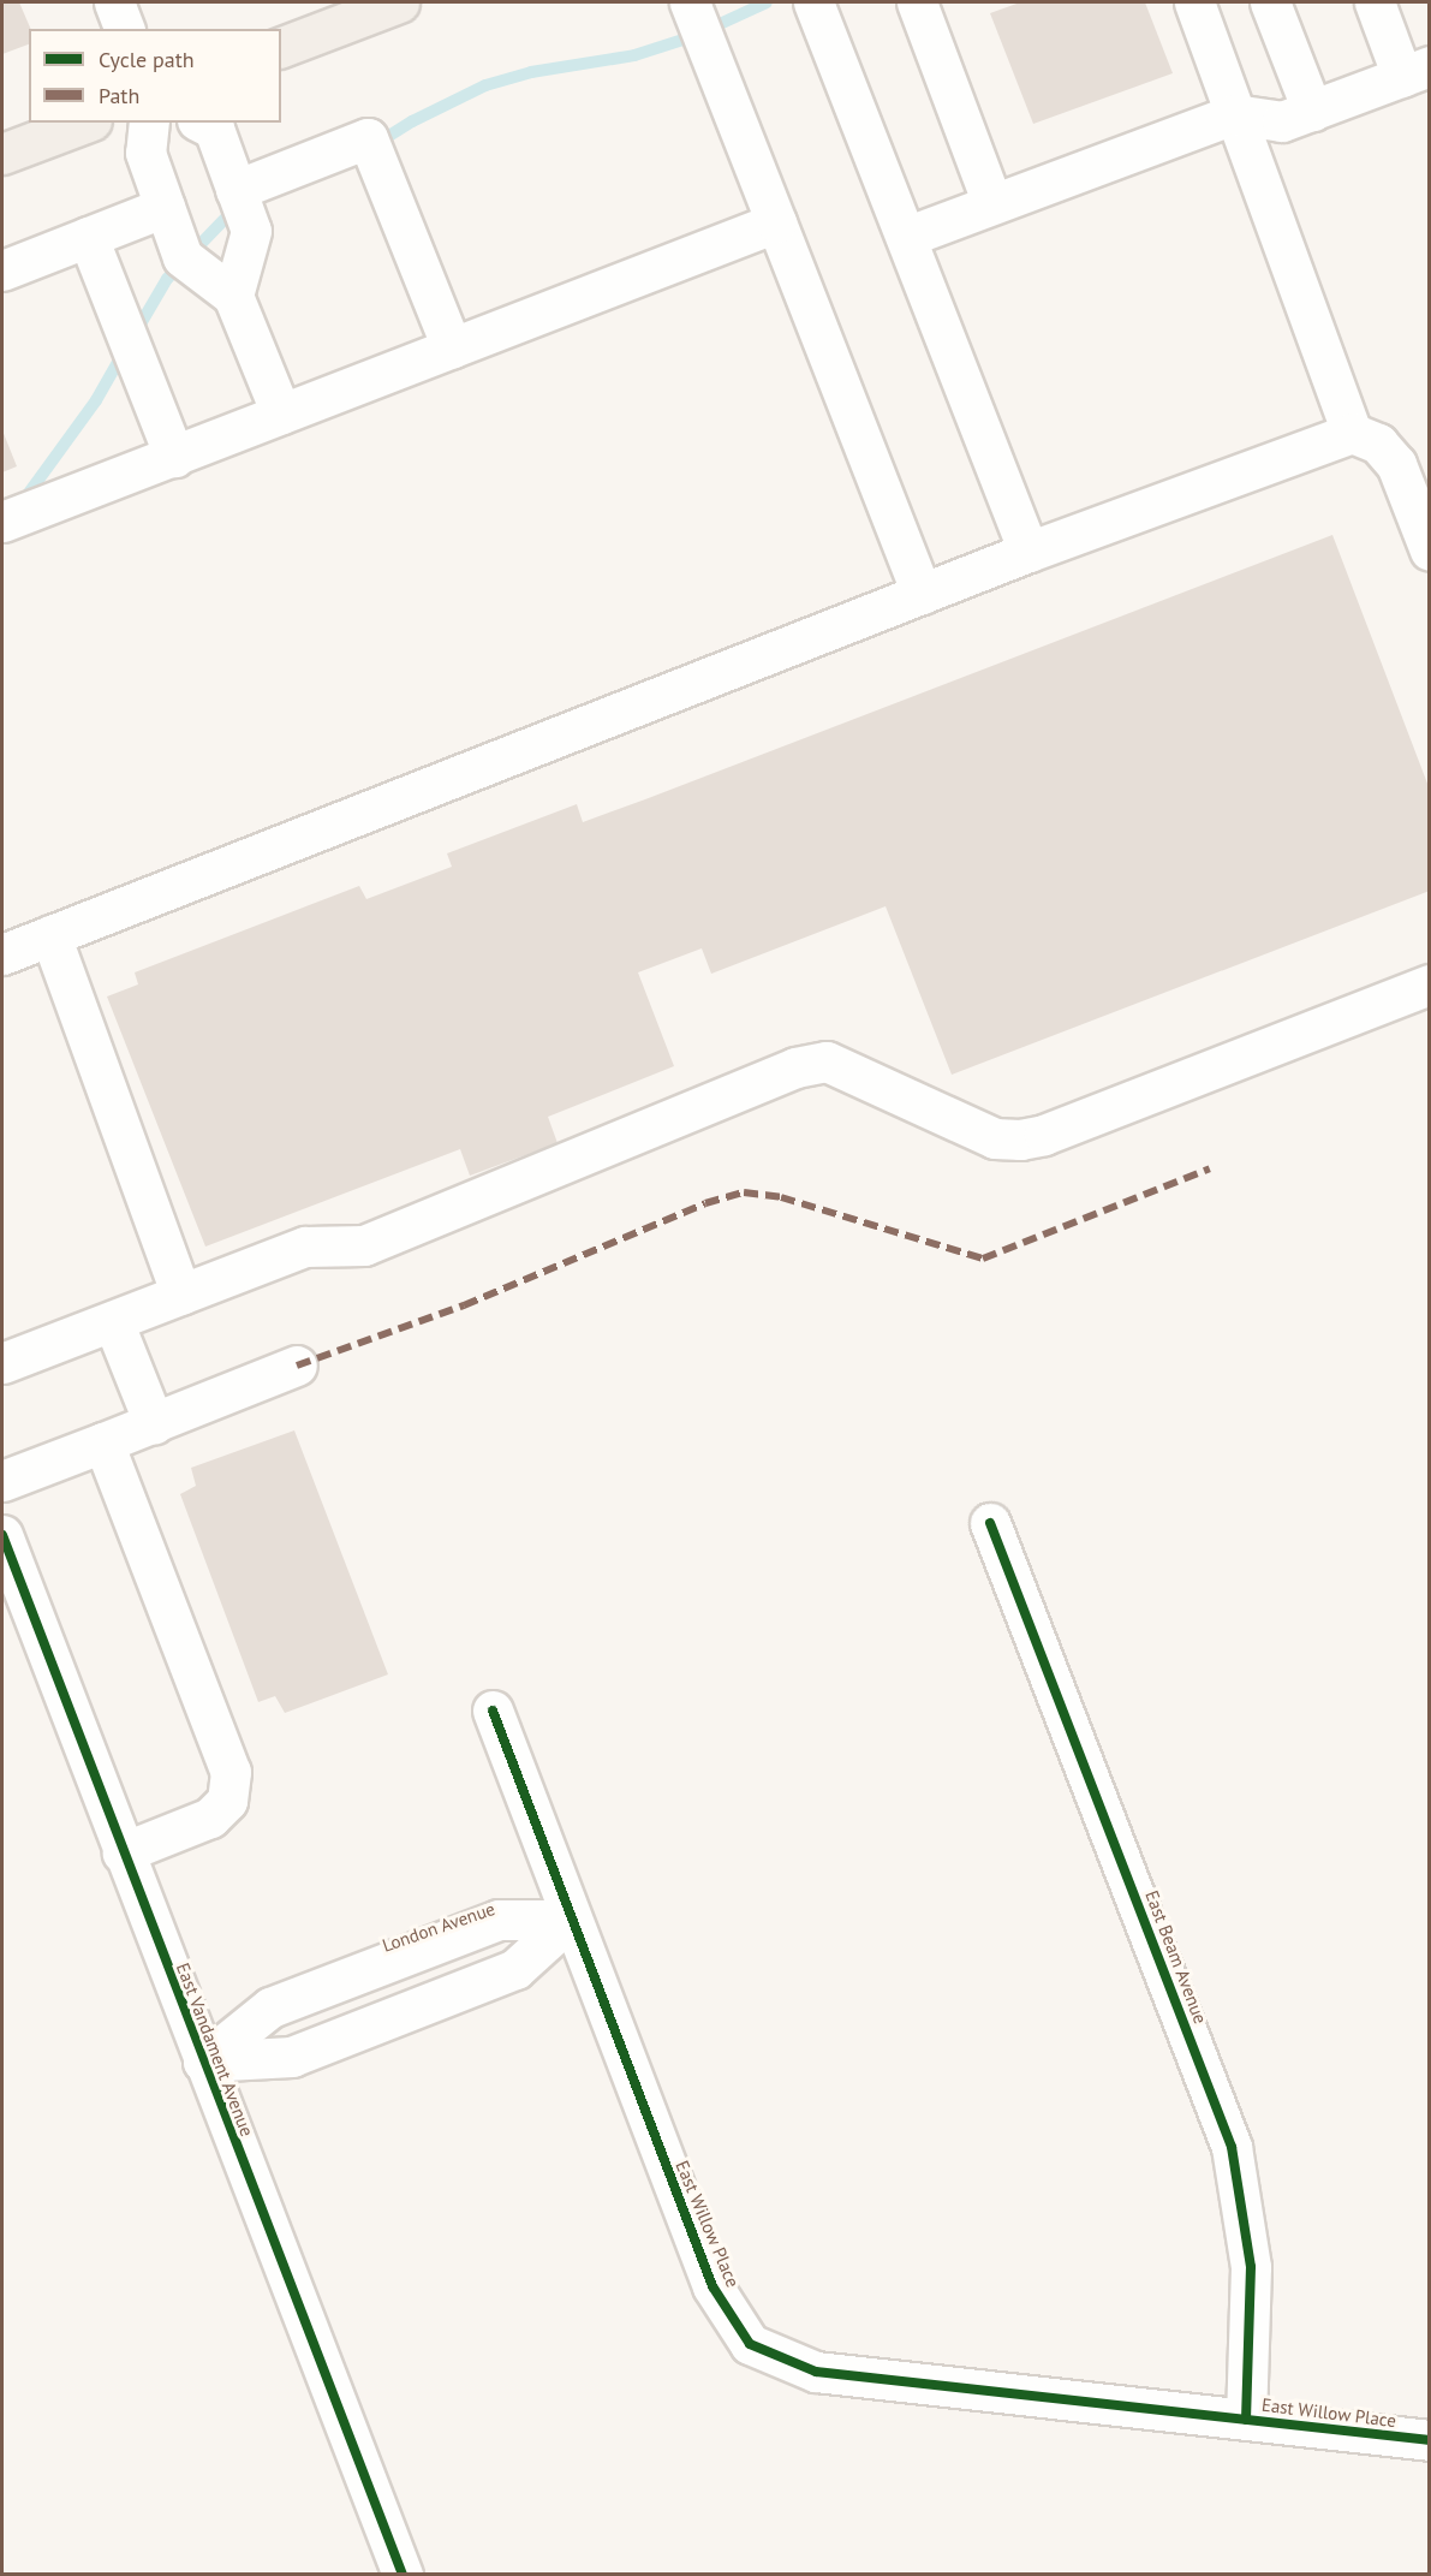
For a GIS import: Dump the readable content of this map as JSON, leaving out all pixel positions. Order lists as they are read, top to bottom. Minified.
{"streets":{"street":["London Avenue","East Beam Avenue","East Vandament Avenue","East Willow Place"]},"crossings":[["London Avenue","East Vandament Avenue"],["London Avenue","East Willow Place"],["East Beam Avenue","East Willow Place"]],"legend":["Cycle path","Path"]}
